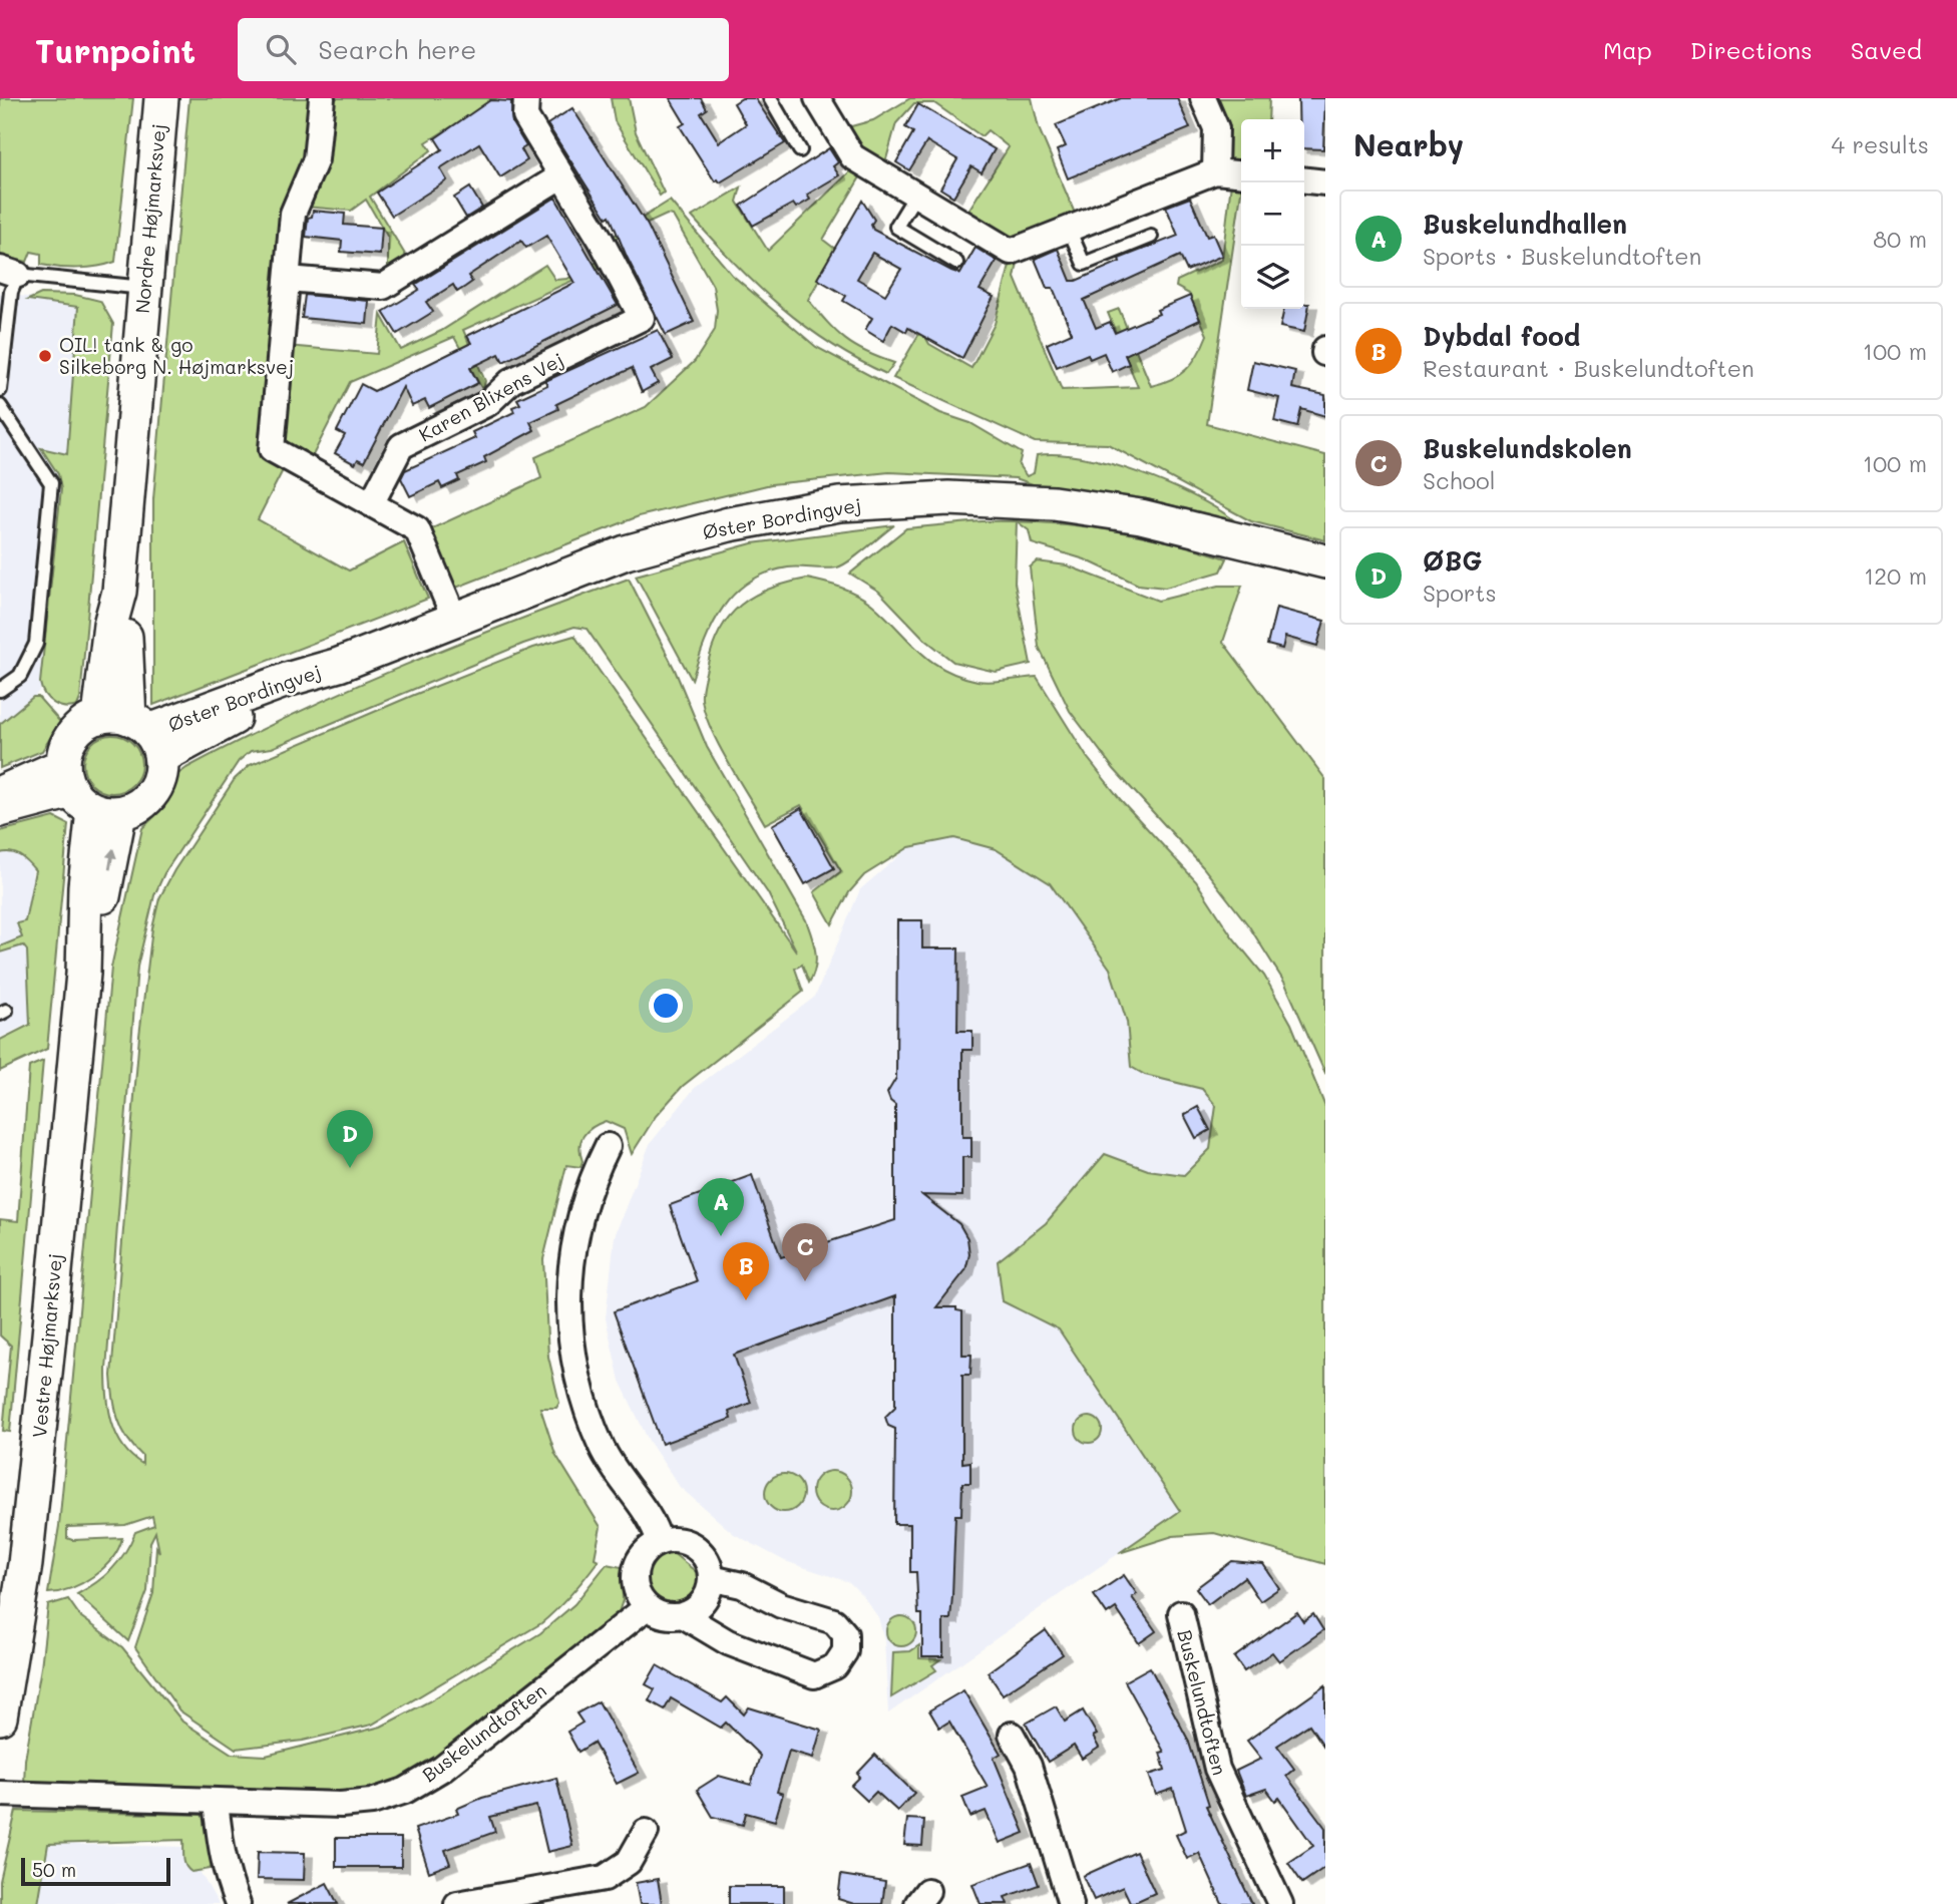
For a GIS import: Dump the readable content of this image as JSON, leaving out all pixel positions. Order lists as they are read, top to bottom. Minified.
{"streets":{"street":["Nordre Højmarksvej","Karen Blixens Vej","Øster Bordingvej","Vestre Højmarksvej","Buskelundtoften"]},"crossings":[["Nordre Højmarksvej","Øster Bordingvej"],["Nordre Højmarksvej","Vestre Højmarksvej"],["Øster Bordingvej","Vestre Højmarksvej"]],"places":["OIL! tank & go Silkeborg N. Højmarksvej"],"scale_bar":"50 m","page":{"header":"Turnpoint","search":"Search here","nav":["Map","Directions","Saved"],"heading":["Nearby","4 results"],"map_buttons":["+","−"],"list":[{"mark":"A","name":"Buskelundhallen","note":"Sports · Buskelundtoften","value":"80 m"},{"mark":"B","name":"Dybdal food","note":"Restaurant · Buskelundtoften","value":"100 m"},{"mark":"C","name":"Buskelundskolen","note":"School","value":"100 m"},{"mark":"D","name":"ØBG","note":"Sports","value":"120 m"}],"pins":["D","A","C","B"],"scale":"50 m"}}
